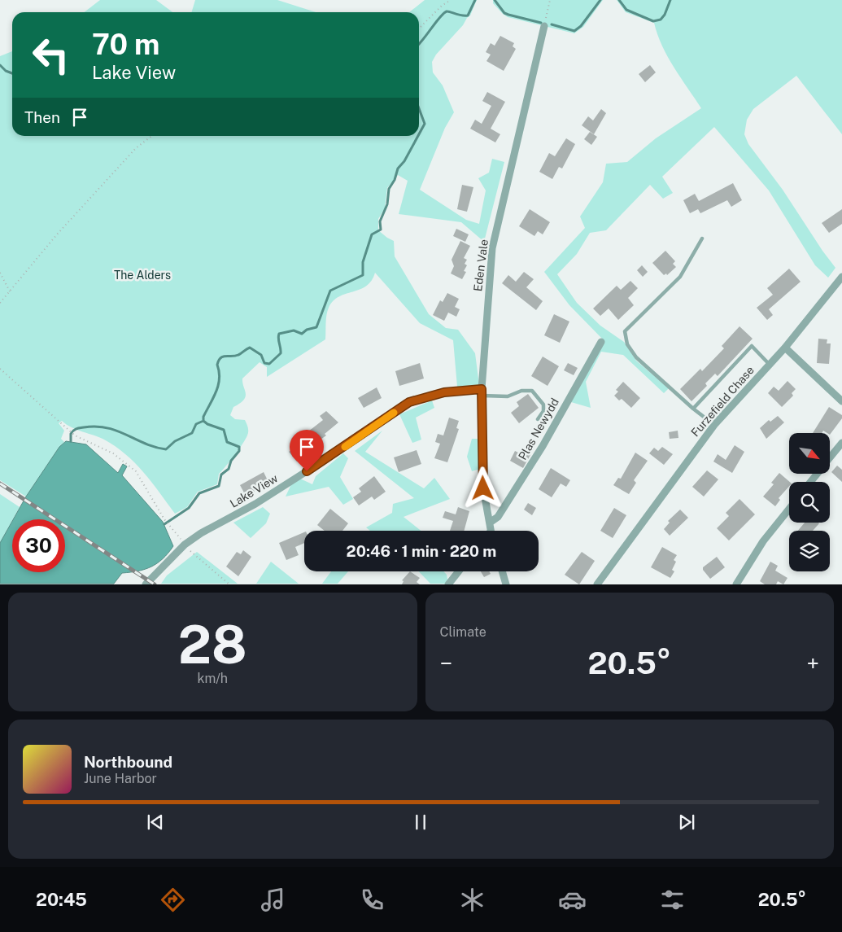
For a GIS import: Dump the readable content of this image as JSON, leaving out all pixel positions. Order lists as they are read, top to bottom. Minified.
{"streets":{"street":["Eden Vale","Furzefield Chase","Plas Newydd","Lake View"]},"crossings":[["Eden Vale","Plas Newydd"],["Eden Vale","Lake View"]],"parks":["The Alders"],"north":"bottom right","page":{"turn":["70 m","Lake View"],"then":"Then","limit":"30","trip":"20:46 · 1 min · 220 m","tile":[["28","km/h"],"Climate"],"heat":["−","20.5°","+"],"song":["Northbound","June Harbor"],"tabs":["20:45","20.5°"]}}
